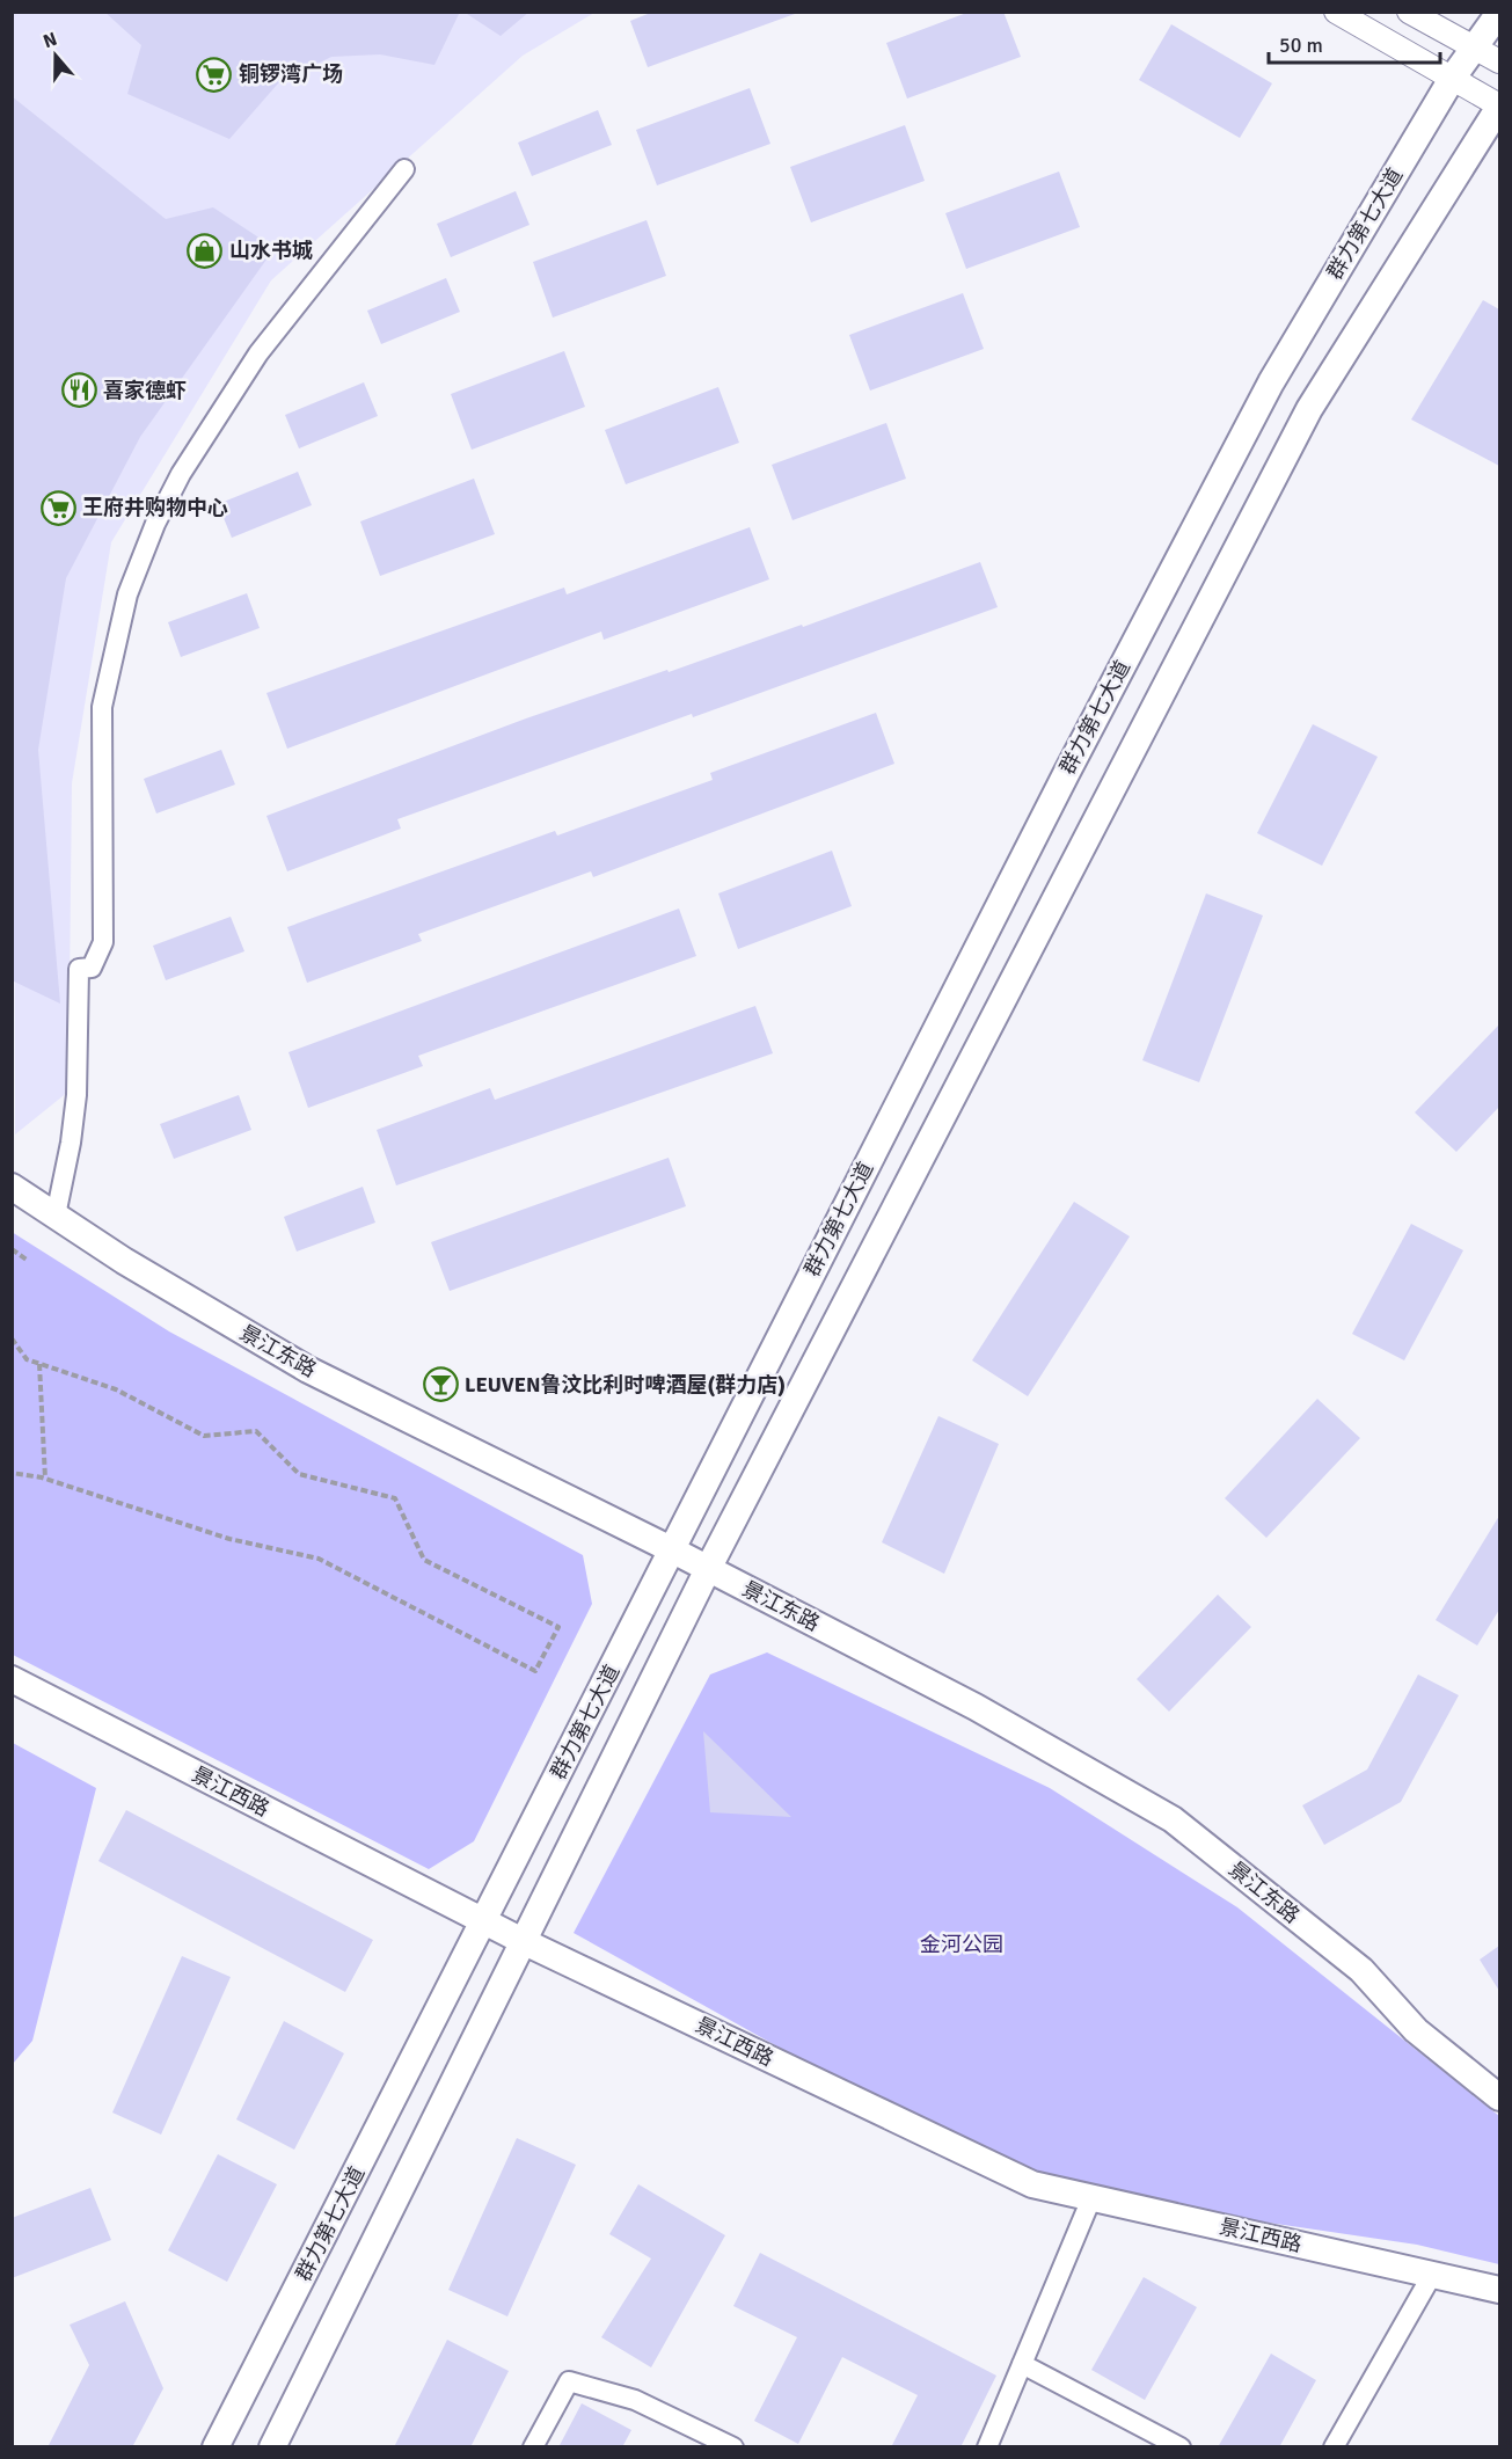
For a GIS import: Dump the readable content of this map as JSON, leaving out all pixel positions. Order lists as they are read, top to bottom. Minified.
{"streets":{"main road":["群力第七大道","景江东路","景江西路"]},"crossings":[["群力第七大道","景江东路"],["群力第七大道","景江西路"]],"parks":["金河公园"],"places":{"supermarket":["铜锣湾广场","王府井购物中心"],"shop":["山水书城"],"restaurant":["喜家德虾"],"bar":["LEUVEN鲁汶比利时啤酒屋(群力店)"]},"scale_bar":"50 m","north":"top"}
